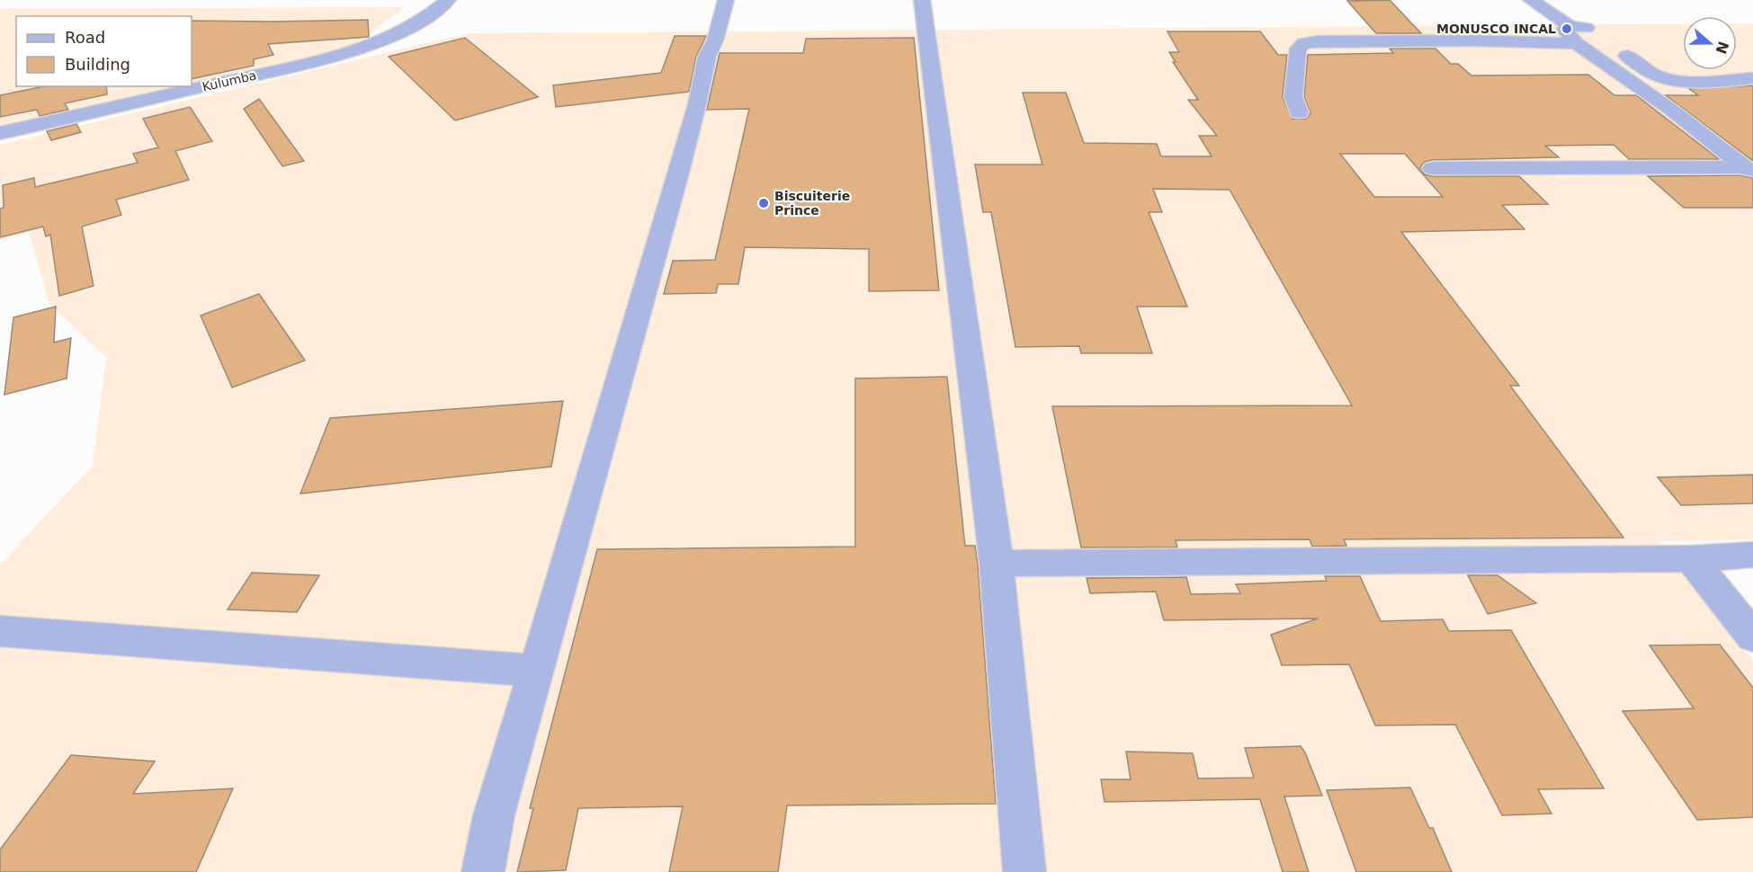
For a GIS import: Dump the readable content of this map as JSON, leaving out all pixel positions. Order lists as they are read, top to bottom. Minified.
{"streets":{"street":["Kulumba"]},"places":["MONUSCO INCAL","Biscuiterie Prince"],"legend":["Road","Building"],"north":"right"}
